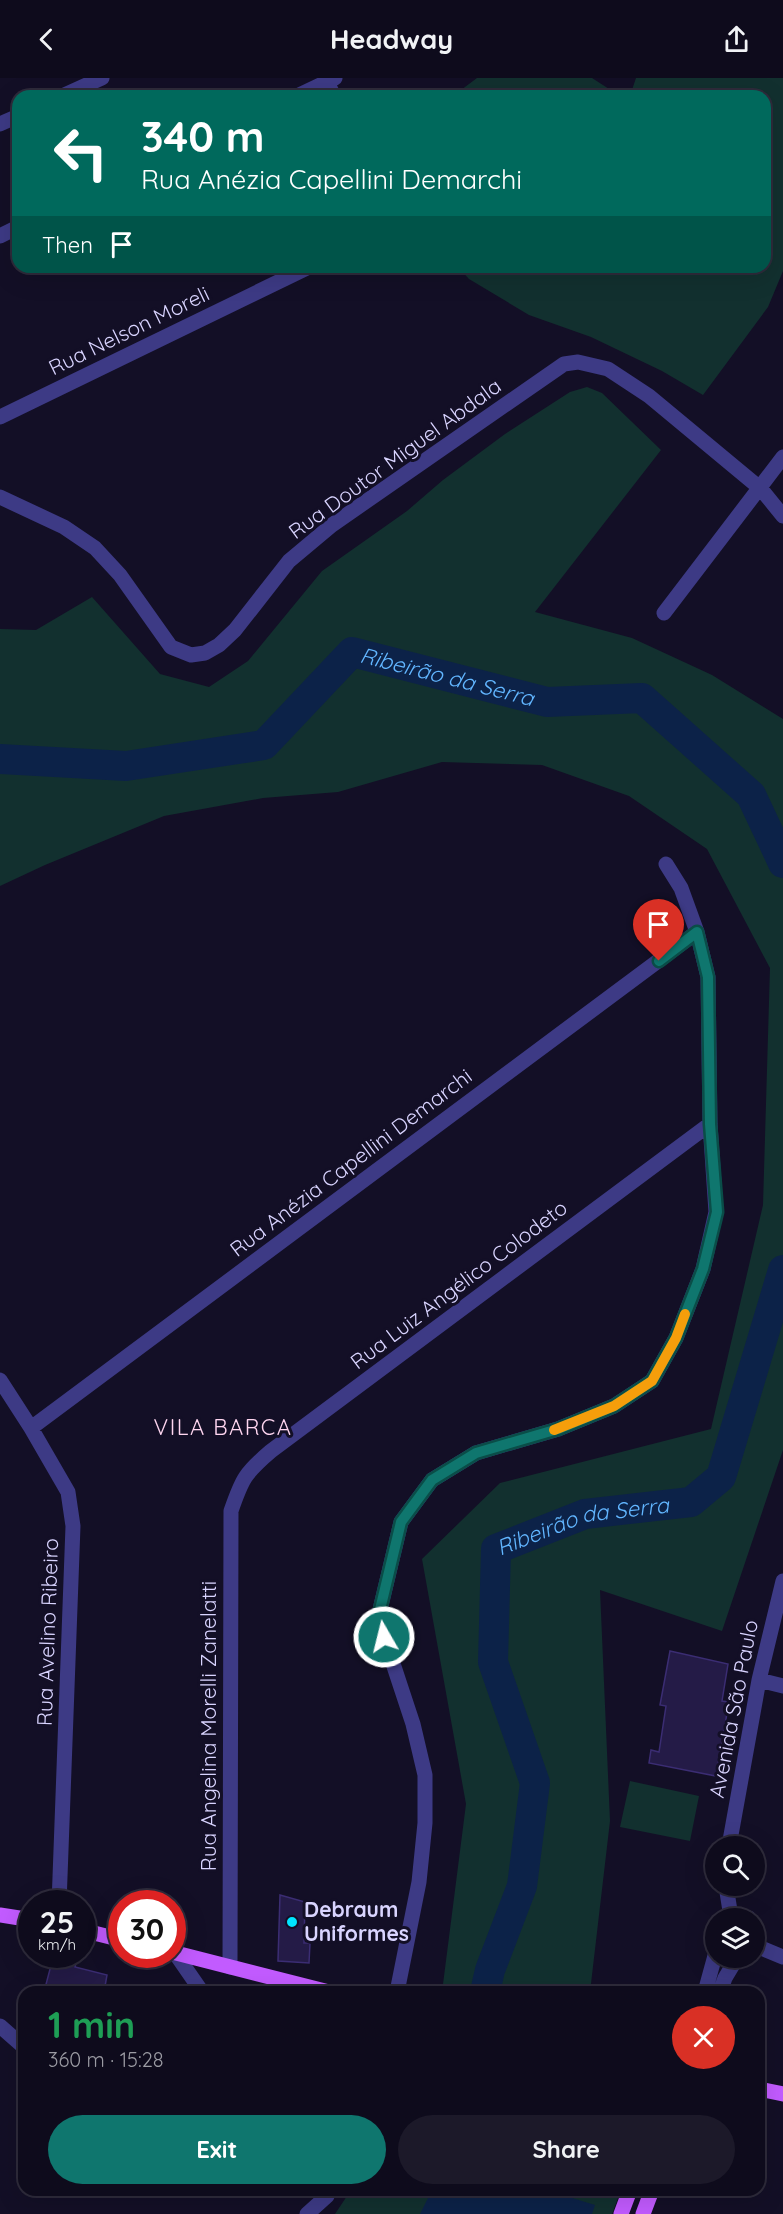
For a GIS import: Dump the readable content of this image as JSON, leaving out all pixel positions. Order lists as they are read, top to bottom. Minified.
{"streets":{"street":["Rua Nelson Moreli","Rua Doutor Miguel Abdala","Rua Anézia Capellini Demarchi","Rua Luiz Angélico Colodeto","Rua Avelino Ribeiro","Avenida São Paulo","Rua Angelina Morelli Zanelatti"]},"crossings":[["Rua Anézia Capellini Demarchi","Rua Avelino Ribeiro"],["Rua Luiz Angélico Colodeto","Rua Angelina Morelli Zanelatti"]],"districts":["VILA BARCA"],"water":["Ribeirão da Serra"],"places":["Debraum Uniformes"],"page":{"header":"Headway","turn":["340 m","Rua Anézia Capellini Demarchi"],"then":"Then","speed":"25 km/h","limit":"30","heading":["1 min","360 m · 15:28"],"buttons":["Exit","Share"]}}
